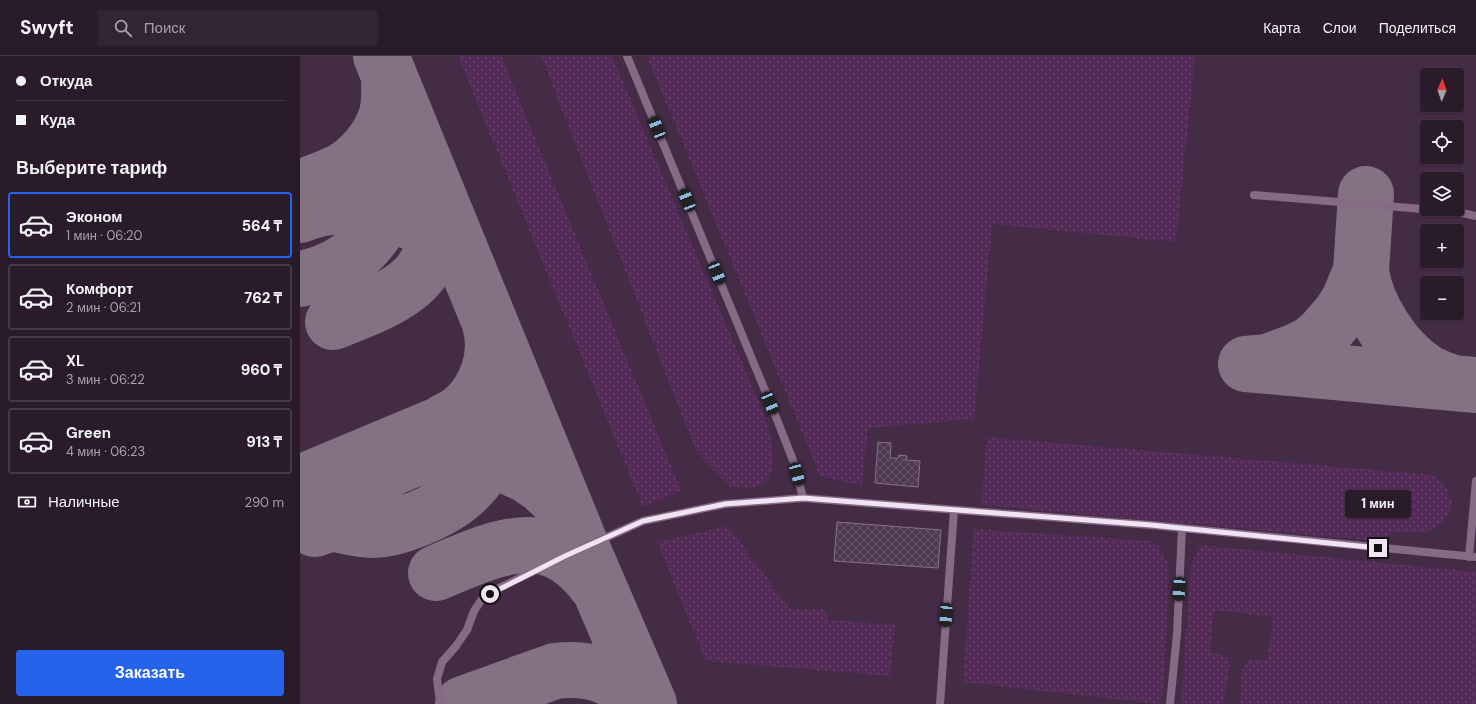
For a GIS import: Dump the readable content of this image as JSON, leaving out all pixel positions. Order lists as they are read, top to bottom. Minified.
{"north":"top","page":{"header":"Swyft","search":"Поиск","nav":["Карта","Слои","Поделиться"],"banner":["Откуда","Куда"],"map_buttons":["+","−"],"heading":"Выберите тариф","list":[{"name":"Эконом","note":"1 мин · 06:20","value":"564 ₸"},{"name":"Комфорт","note":"2 мин · 06:21","value":"762 ₸"},{"name":"XL","note":"3 мин · 06:22","value":"960 ₸"},{"name":"Green","note":"4 мин · 06:23","value":"913 ₸"}],"pay":["Наличные","290 m"],"bubble":"1 мин","buttons":"Заказать"}}
